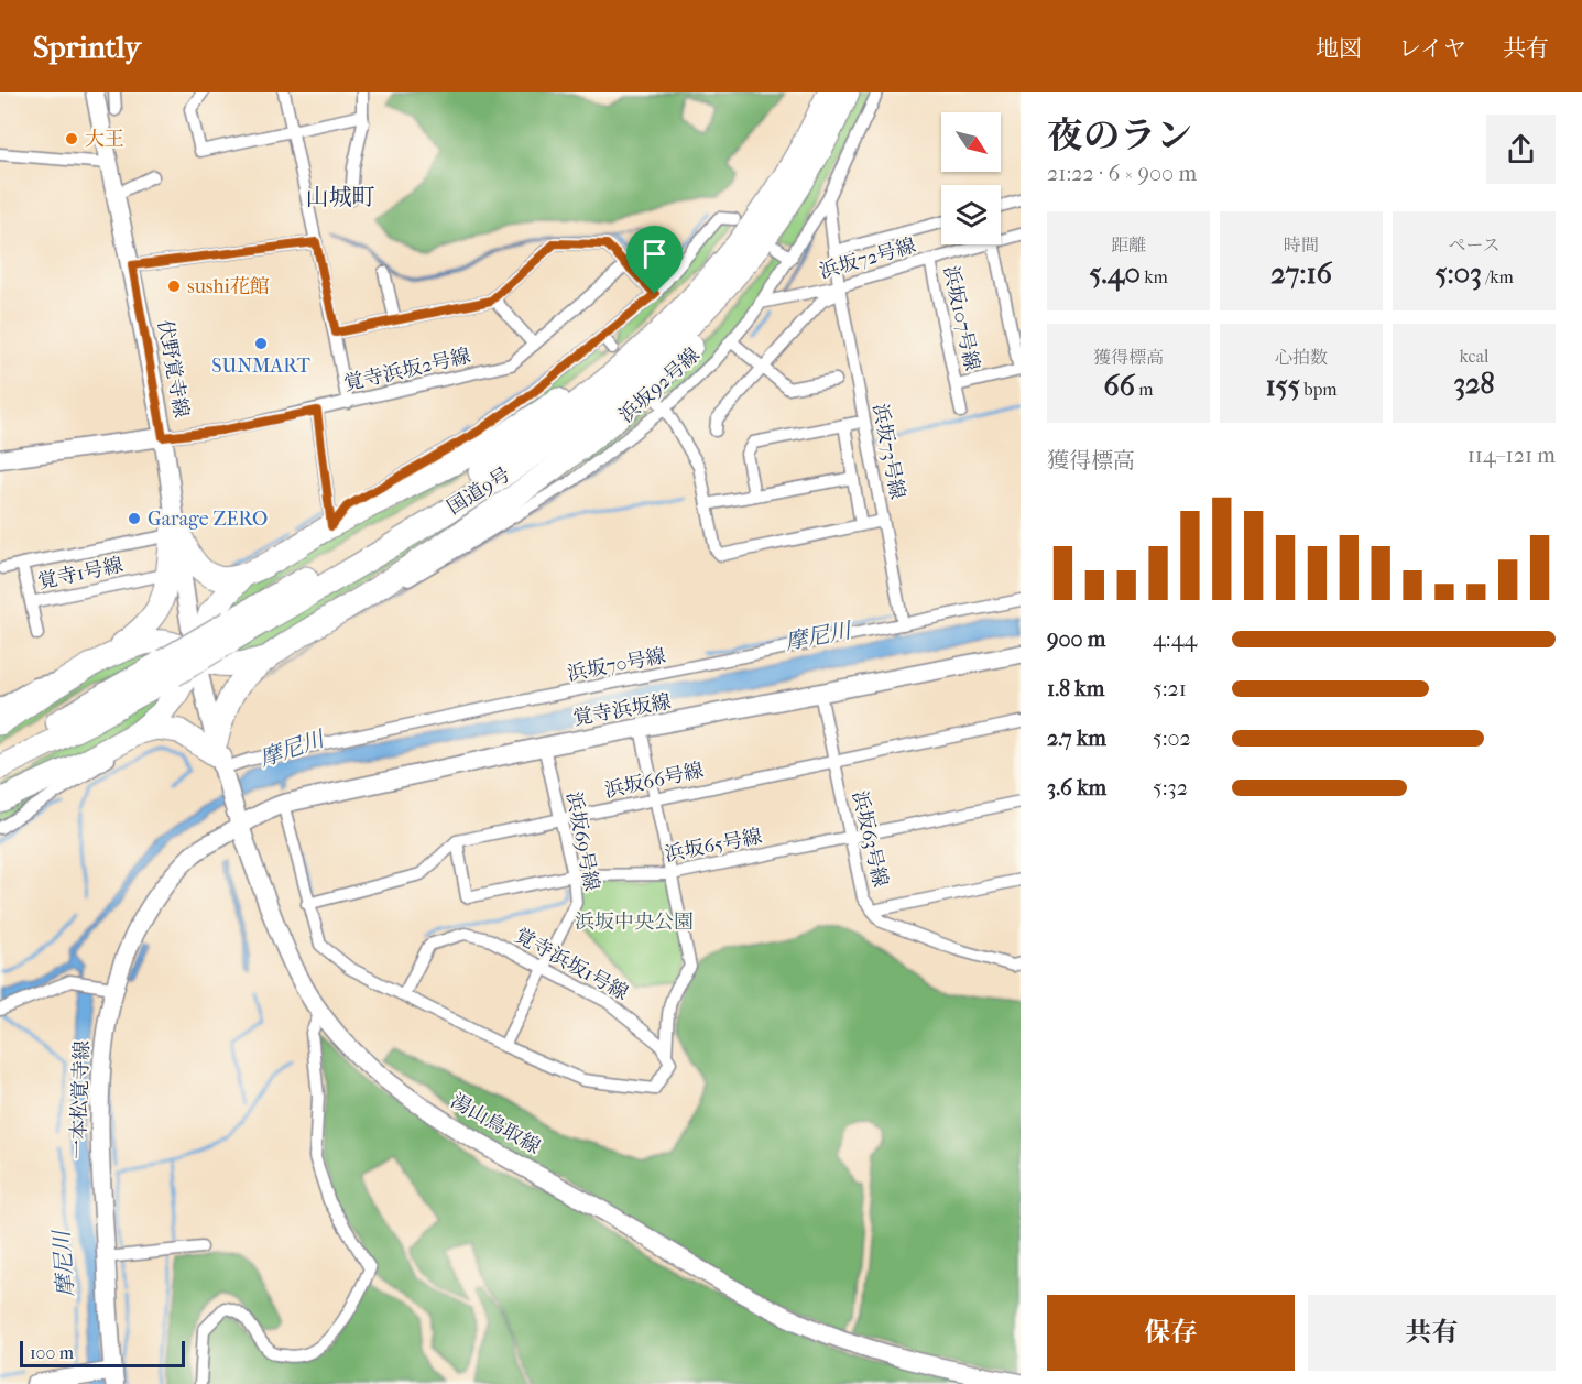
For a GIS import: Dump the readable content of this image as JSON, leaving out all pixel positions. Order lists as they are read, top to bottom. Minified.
{"streets":{"highway":["国道9号"],"main road":["伏野覚寺線","覚寺浜坂線","一本松覚寺線","湯山鳥取線"],"street":["浜坂72号線","浜坂107号線","覚寺浜坂2号線","浜坂92号線","浜坂73号線","覚寺1号線","浜坂70号線","浜坂66号線","浜坂63号線","浜坂69号線","浜坂65号線","覚寺浜坂1号線"]},"crossings":[["浜坂72号線","浜坂107号線"],["浜坂72号線","浜坂92号線"],["浜坂72号線","浜坂73号線"],["伏野覚寺線","覚寺浜坂2号線"],["伏野覚寺線","湯山鳥取線"],["浜坂92号線","浜坂73号線"],["浜坂73号線","浜坂70号線"],["浜坂70号線","湯山鳥取線"],["覚寺浜坂線","浜坂63号線"],["覚寺浜坂線","浜坂69号線"],["覚寺浜坂線","一本松覚寺線"],["覚寺浜坂線","湯山鳥取線"],["浜坂66号線","浜坂63号線"],["浜坂66号線","浜坂69号線"],["浜坂66号線","浜坂65号線"],["浜坂63号線","浜坂65号線"],["浜坂69号線","浜坂65号線"],["浜坂69号線","覚寺浜坂1号線"],["一本松覚寺線","湯山鳥取線"]],"districts":["山城町"],"water":["摩尼川"],"parks":["浜坂中央公園"],"places":["大王","sushi花館","SUNMART","Garage ZERO"],"scale_bar":"100 m","north":"bottom right","page":{"header":"Sprintly","nav":["地図","レイヤ","共有"],"heading":["夜のラン","21:22 · 6 × 900 m"],"stats":[["距離","5.40 km"],["時間","27:16"],["ペース","5:03 /km"],["獲得標高","66 m"],["心拍数","155 bpm"],["kcal","328"]],"chart":["獲得標高","114–121 m"],"list":[{"name":"900 m","note":"4:44"},{"name":"1.8 km","note":"5:21"},{"name":"2.7 km","note":"5:02"},{"name":"3.6 km","note":"5:32"}],"buttons":["保存","共有"],"scale":"100 m"}}
